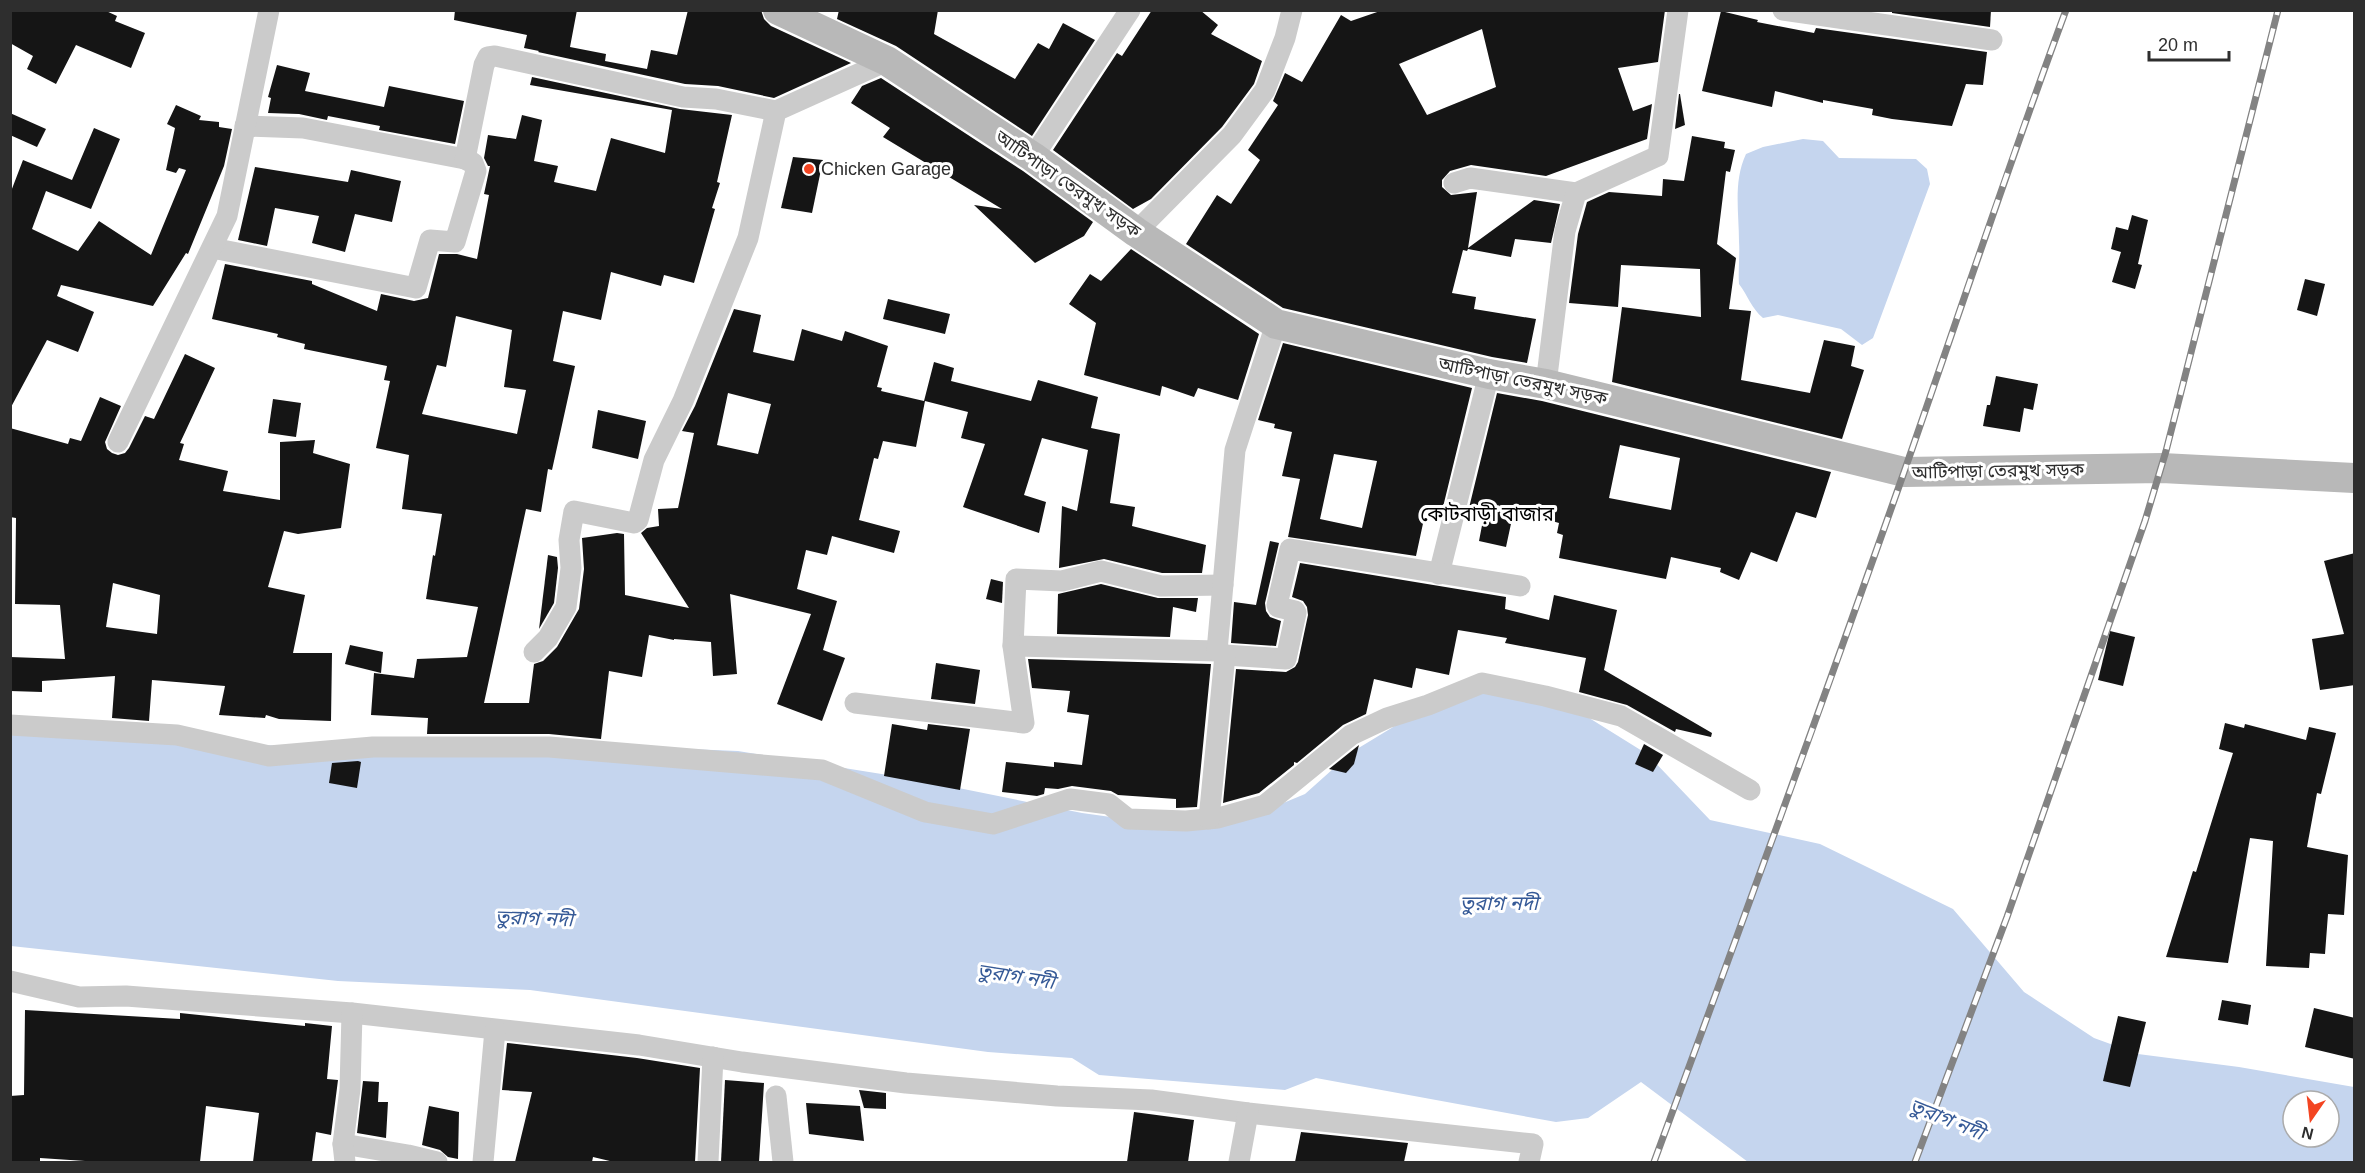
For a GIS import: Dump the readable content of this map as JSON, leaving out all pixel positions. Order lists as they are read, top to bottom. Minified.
{"streets":{"main road":["আটিপাড়া তেরমুখ সড়ক"]},"districts":["কোটবাড়ী বাজার"],"water":["তুরাগ নদী"],"places":["Chicken Garage"],"scale_bar":"20 m","north":"bottom"}
